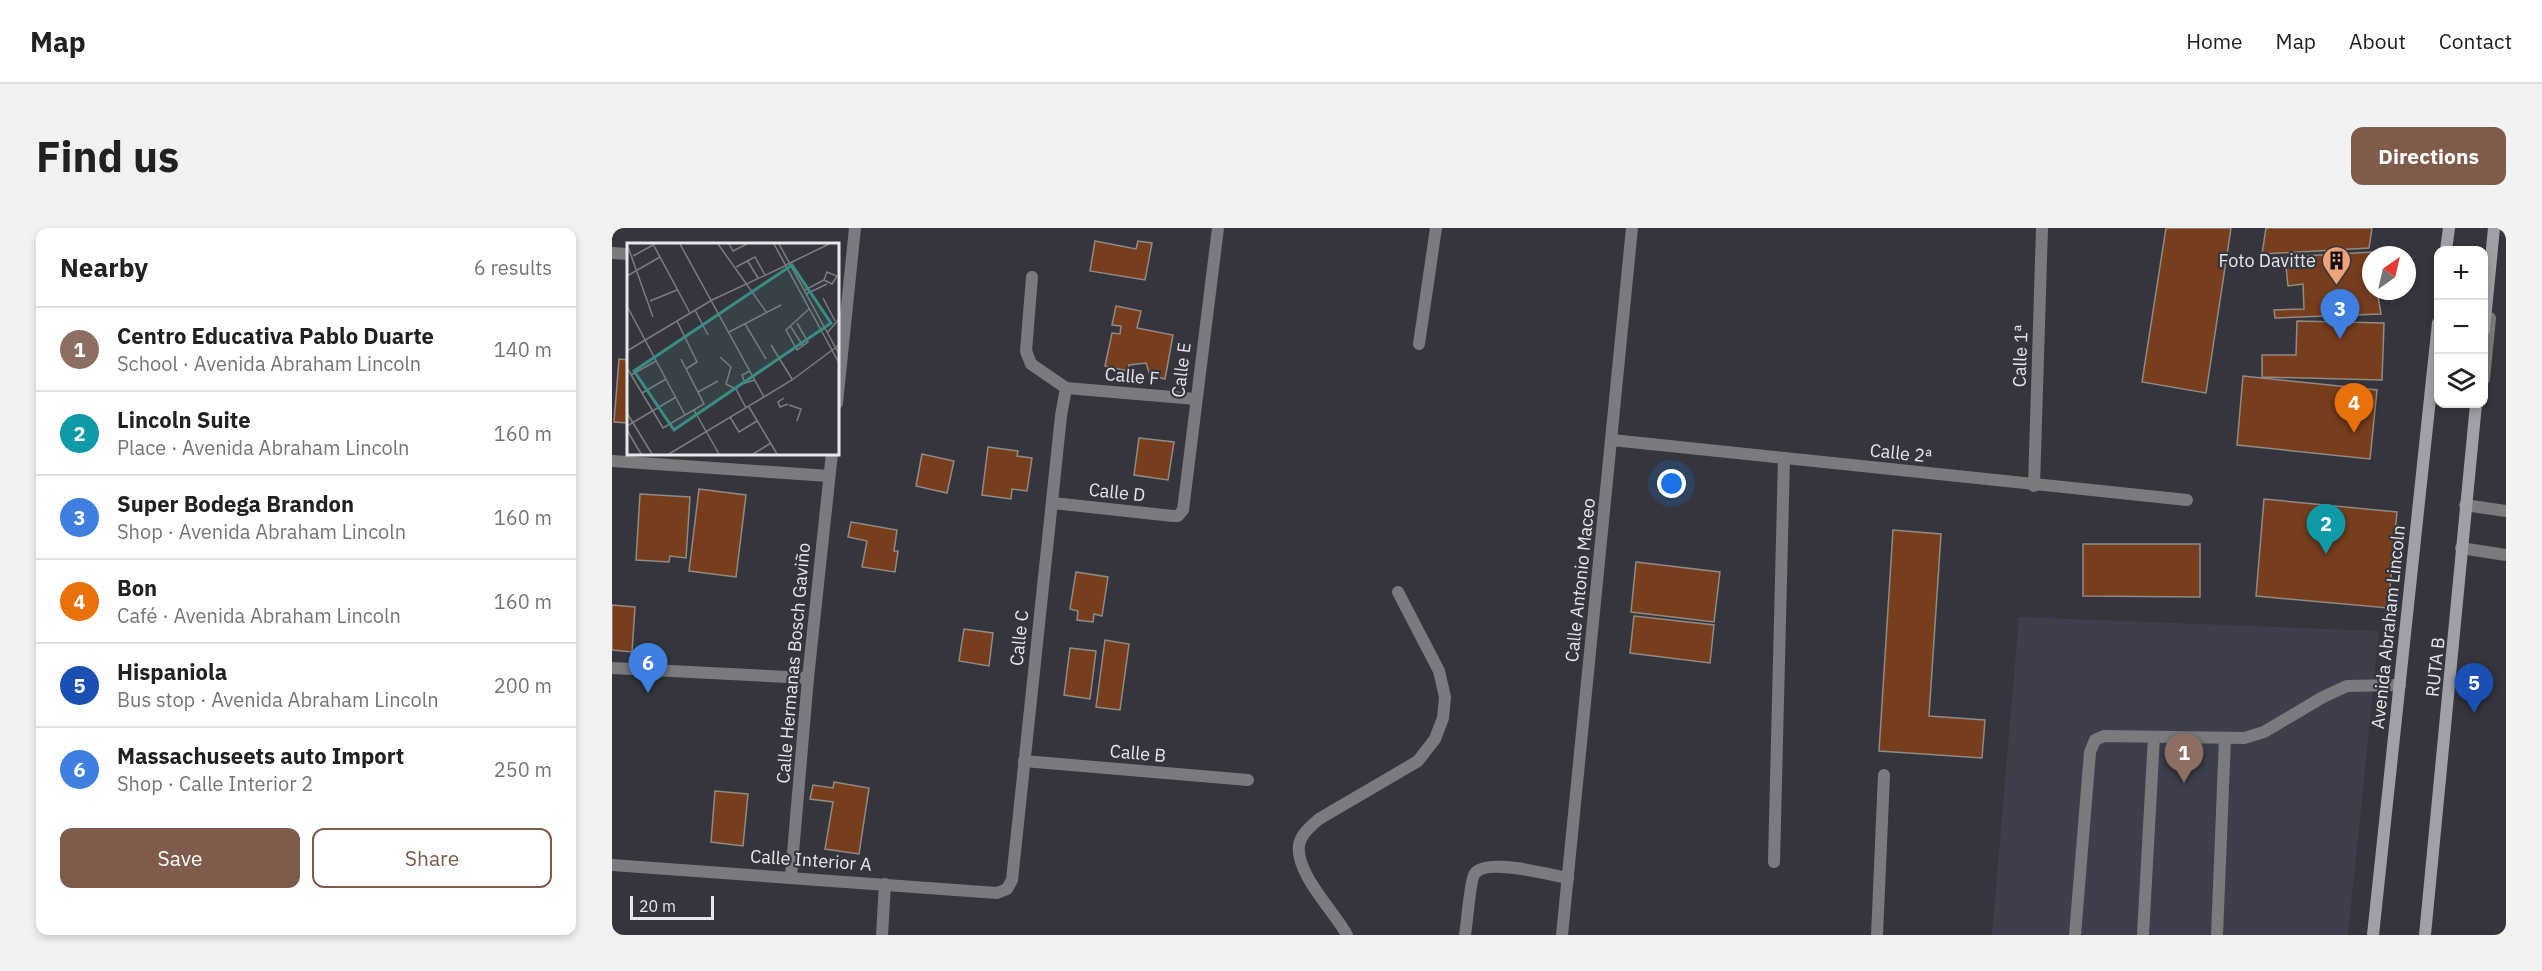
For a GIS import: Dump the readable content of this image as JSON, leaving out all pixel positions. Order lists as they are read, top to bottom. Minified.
{"streets":{"main road":["Avenida Abraham Lincoln"],"street":["Calle 1ª","Calle E","Calle F","Calle 2ª","Calle D","Calle Antonio Maceo","Calle C","Calle Hermanas Bosch Gaviño","RUTA B","Calle B","Calle Interior A"]},"crossings":[["Calle 1ª","Calle 2ª"],["Calle E","Calle F"],["Calle E","Calle D"],["Calle F","Calle C"],["Calle 2ª","Calle Antonio Maceo"],["Calle D","Calle C"],["Calle C","Calle B"],["Calle C","Calle Interior A"],["Calle Hermanas Bosch Gaviño","Calle Interior A"]],"places":{"building":["Foto Davitte"]},"scale_bar":"20 m","north":"top right","page":{"header":"Map","nav":["Home","Map","About","Contact"],"buttons":["Directions",["Save","Share"]],"title":"Find us","heading":["Nearby","6 results"],"map_buttons":["+","−"],"pins":["3","4","2","6","5","1"],"list":[{"mark":"1","name":"Centro Educativa Pablo Duarte","note":"School · Avenida Abraham Lincoln","value":"140 m"},{"mark":"2","name":"Lincoln Suite","note":"Place · Avenida Abraham Lincoln","value":"160 m"},{"mark":"3","name":"Super Bodega Brandon","note":"Shop · Avenida Abraham Lincoln","value":"160 m"},{"mark":"4","name":"Bon","note":"Café · Avenida Abraham Lincoln","value":"160 m"},{"mark":"5","name":"Hispaniola","note":"Bus stop · Avenida Abraham Lincoln","value":"200 m"},{"mark":"6","name":"Massachuseets auto Import","note":"Shop · Calle Interior 2","value":"250 m"}],"scale":"20 m"}}
